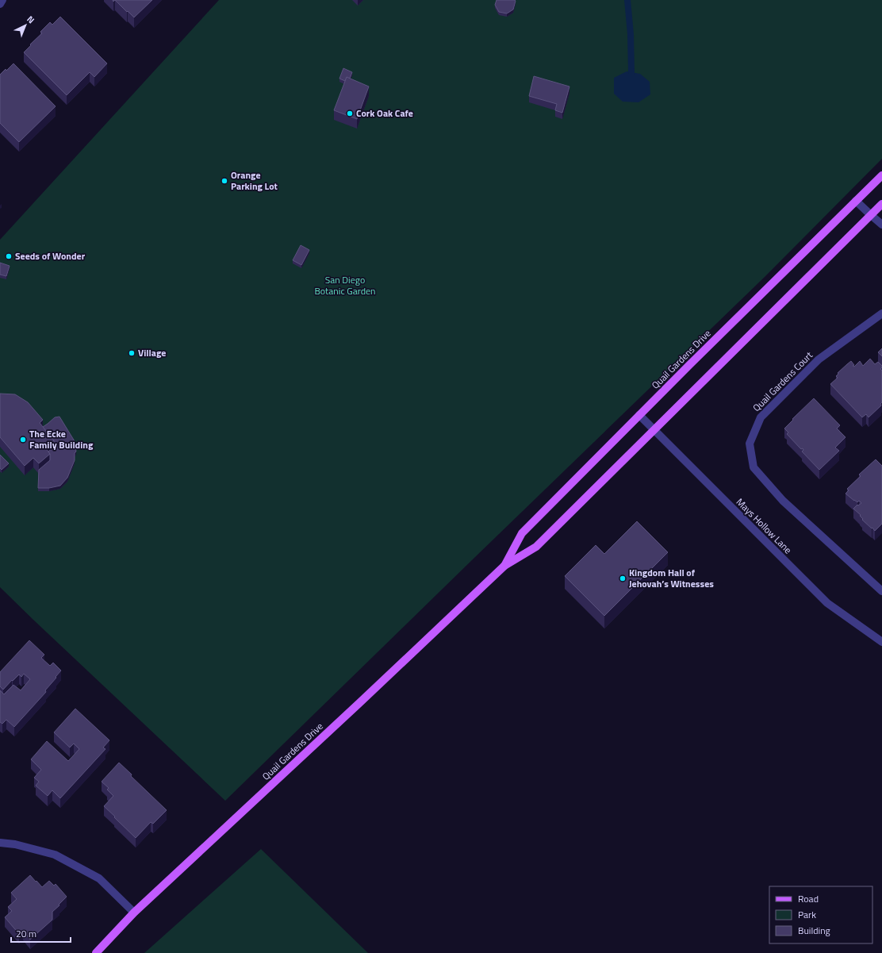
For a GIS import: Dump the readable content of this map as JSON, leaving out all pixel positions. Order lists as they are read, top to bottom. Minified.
{"streets":{"main road":["Quail Gardens Drive"],"street":["Quail Gardens Court","Mays Hollow Lane"]},"crossings":[["Quail Gardens Drive","Mays Hollow Lane"]],"parks":["San Diego Botanic Garden"],"places":["Cork Oak Cafe","Orange Parking Lot","Seeds of Wonder","Village","The Ecke Family Building","Kingdom Hall of Jehovah’s Witnesses"],"legend":["Road","Park","Building"],"scale_bar":"20 m","north":"top right"}
